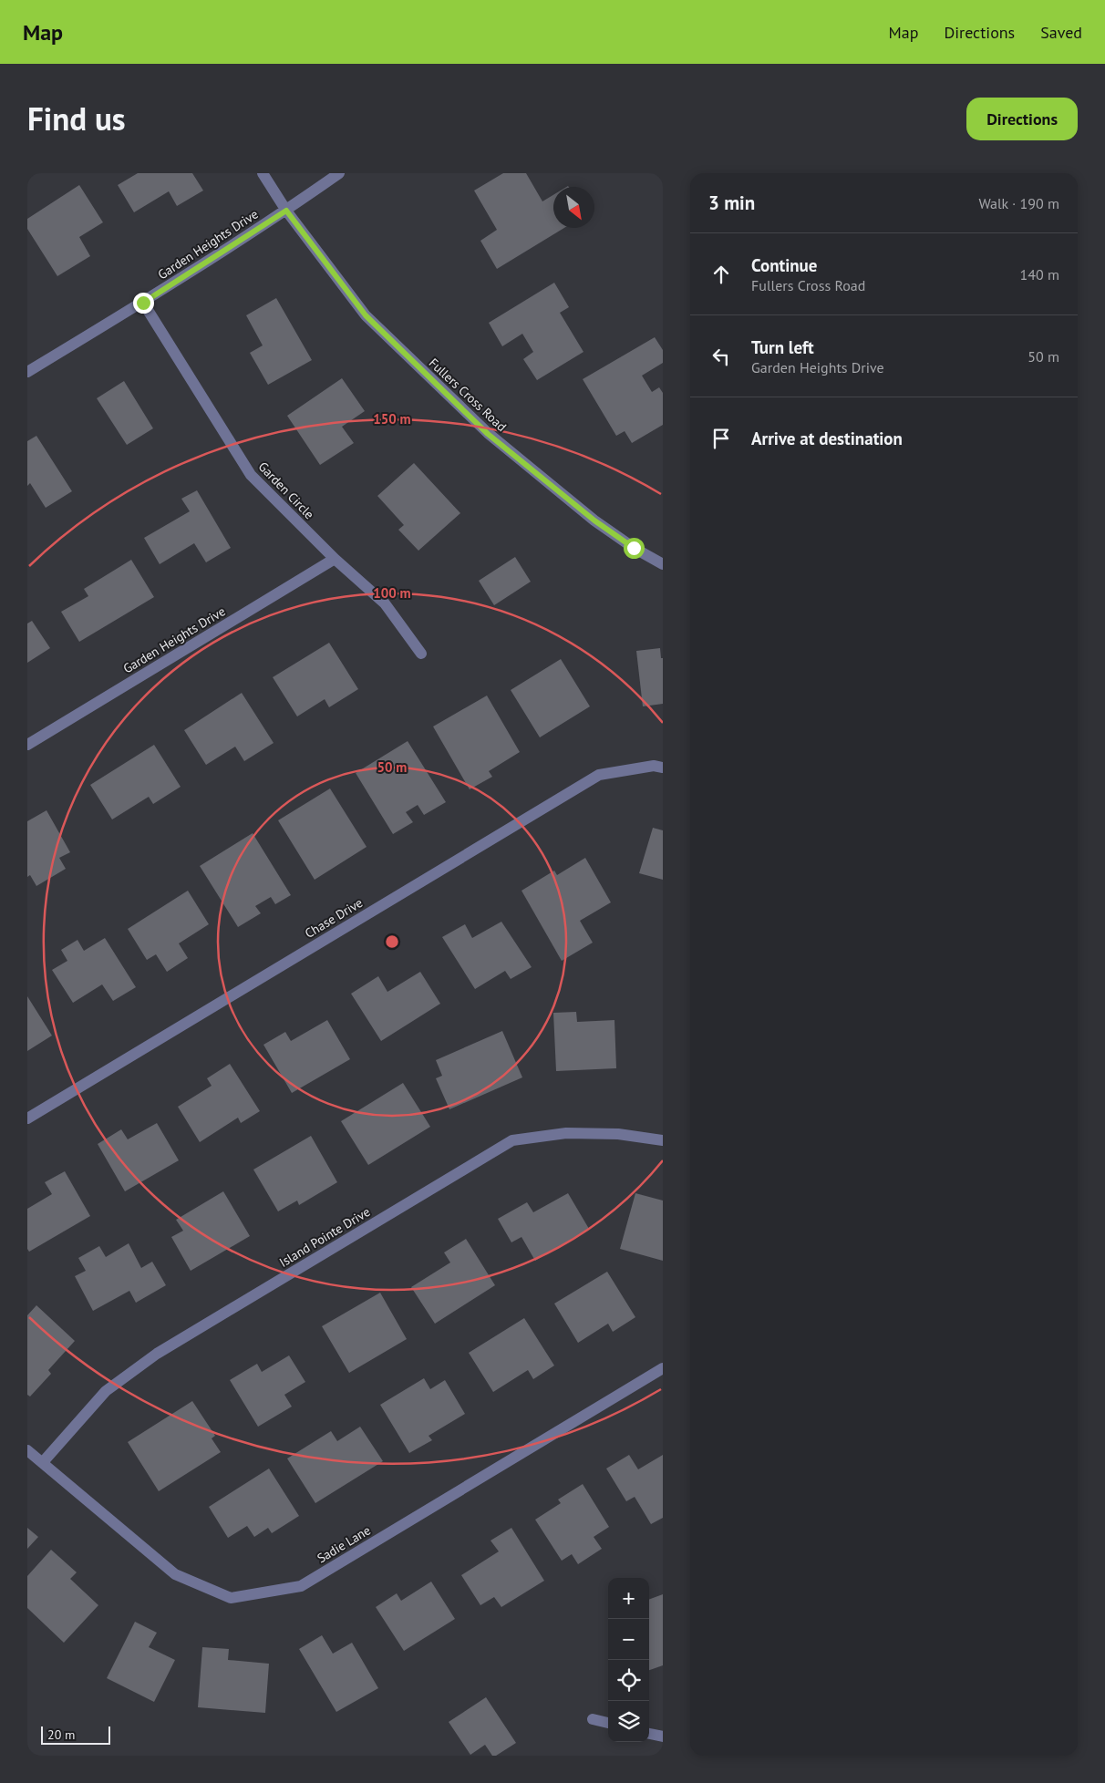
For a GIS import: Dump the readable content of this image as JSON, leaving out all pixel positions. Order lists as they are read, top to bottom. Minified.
{"streets":{"street":["Garden Heights Drive","Fullers Cross Road","Garden Circle","Chase Drive","Island Pointe Drive","Sadie Lane"]},"crossings":[["Garden Heights Drive","Fullers Cross Road"],["Garden Heights Drive","Garden Circle"],["Island Pointe Drive","Sadie Lane"]],"scale_bar":"20 m","north":"bottom right","page":{"header":"Map","nav":["Map","Directions","Saved"],"title":"Find us","buttons":"Directions","heading":["3 min","Walk · 190 m"],"list":[["Continue","Fullers Cross Road","140 m"],["Turn left","Garden Heights Drive","50 m"],"Arrive at destination"],"map_buttons":["+","−"],"scale":"20 m"},"rings":["150 m","100 m","50 m"]}
